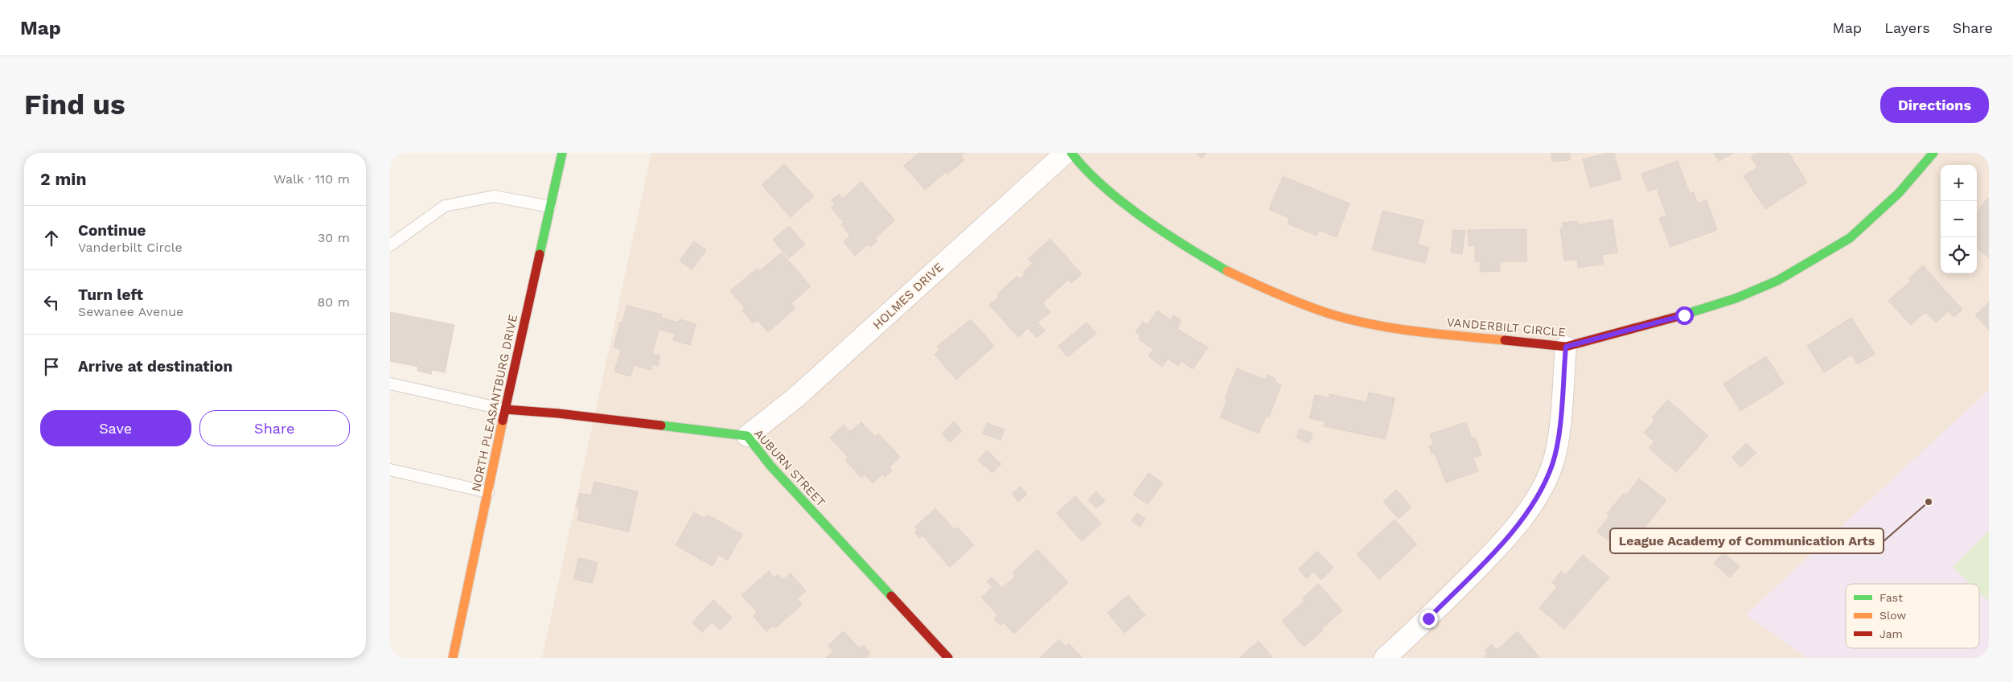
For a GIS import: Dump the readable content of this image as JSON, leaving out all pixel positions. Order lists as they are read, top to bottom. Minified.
{"streets":{"street":["HOLMES DRIVE","VANDERBILT CIRCLE","NORTH PLEASANTBURG DRIVE","AUBURN STREET"]},"crossings":[["HOLMES DRIVE","AUBURN STREET"],["NORTH PLEASANTBURG DRIVE","AUBURN STREET"]],"places":["League Academy of Communication Arts"],"legend":["Fast","Slow","Jam"],"page":{"header":"Map","nav":["Map","Layers","Share"],"buttons":["Directions",["Save","Share"]],"title":"Find us","heading":["2 min","Walk · 110 m"],"map_buttons":["+","−"],"list":[["Continue","Vanderbilt Circle","30 m"],["Turn left","Sewanee Avenue","80 m"],"Arrive at destination"]}}
